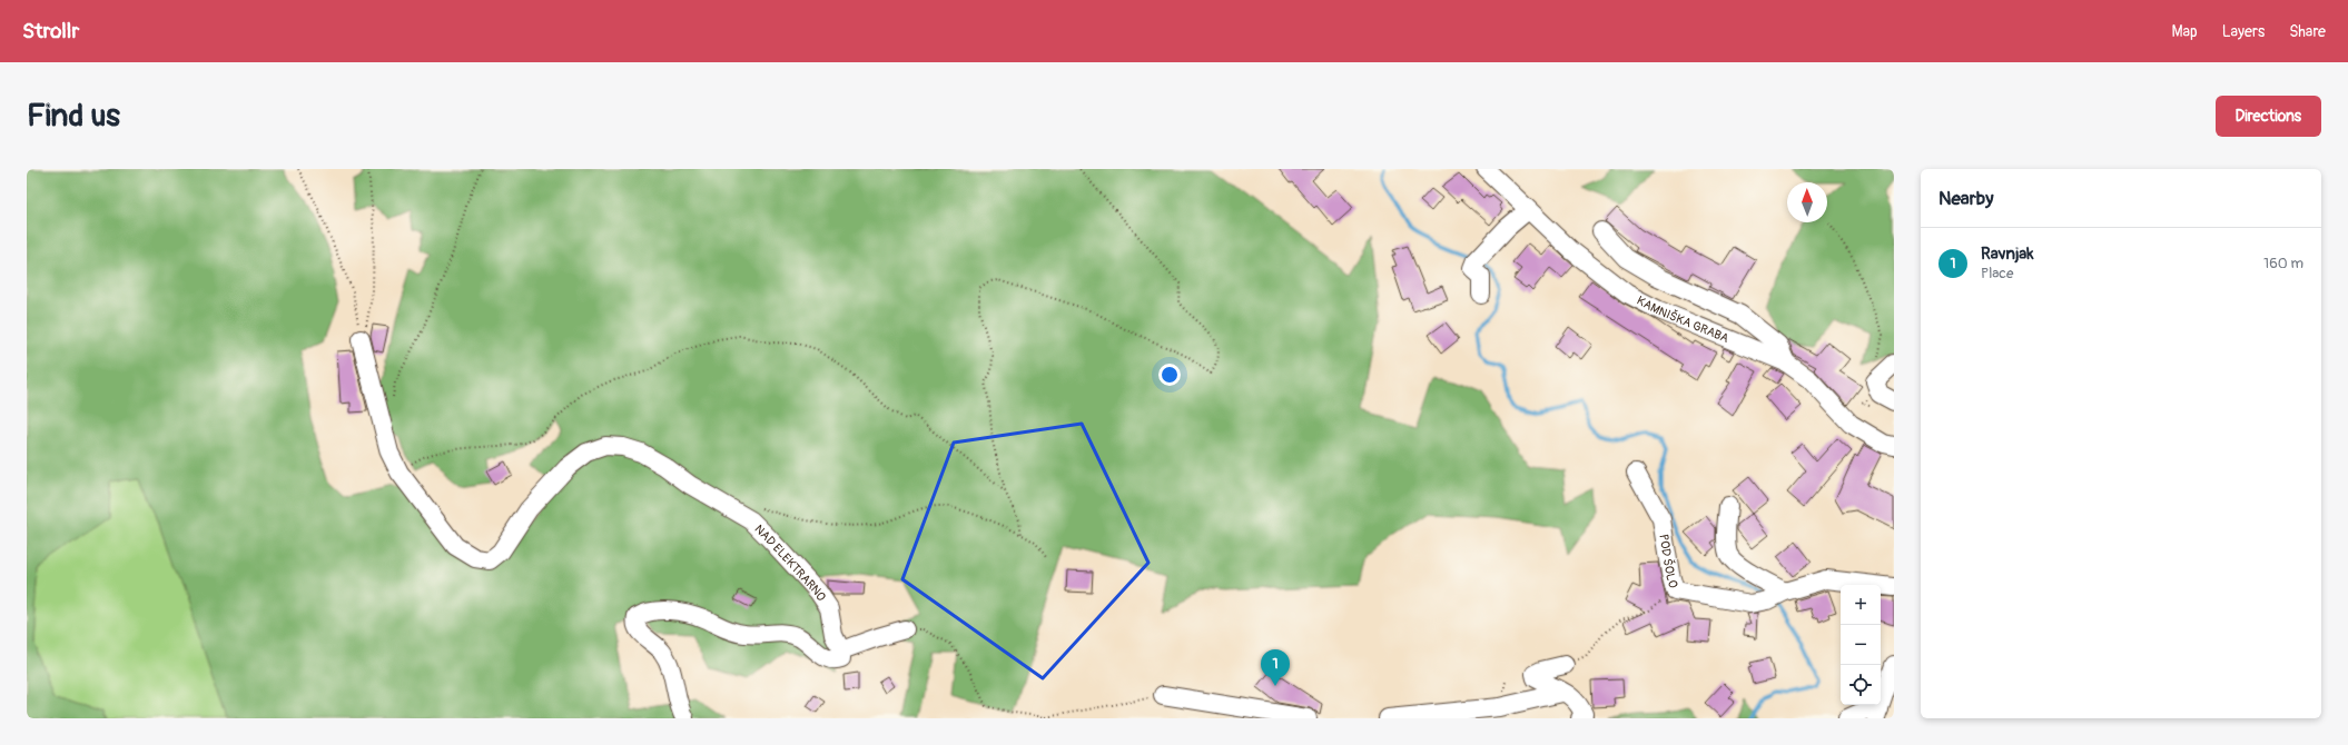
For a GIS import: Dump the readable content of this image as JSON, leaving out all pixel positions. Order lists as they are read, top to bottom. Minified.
{"streets":{"street":["KAMNIŠKA GRABA","POD ŠOLO","NAD ELEKTRARNO"]},"north":"top","page":{"header":"Strollr","nav":["Map","Layers","Share"],"buttons":"Directions","title":"Find us","heading":"Nearby","list":[{"mark":"1","name":"Ravnjak","note":"Place","value":"160 m"}],"map_buttons":["+","−"],"pins":"1"}}
